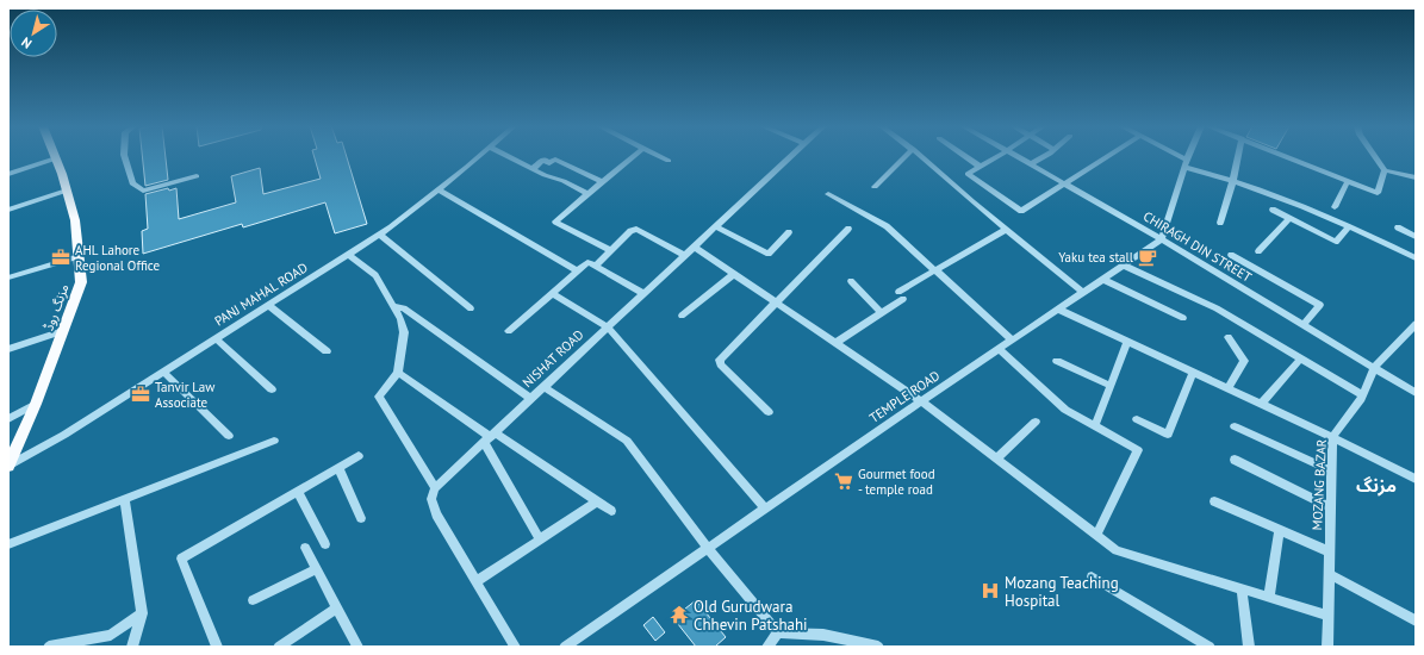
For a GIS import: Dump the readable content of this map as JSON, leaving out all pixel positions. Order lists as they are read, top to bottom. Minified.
{"streets":{"main road":["مزنگ روڈ"],"street":["CHIRAGH DIN STREET","PANJ MAHAL ROAD","NISHAT ROAD","TEMPLE ROAD","MOZANG BAZAR"]},"crossings":[["CHIRAGH DIN STREET","TEMPLE ROAD"],["CHIRAGH DIN STREET","MOZANG BAZAR"],["PANJ MAHAL ROAD","مزنگ روڈ"]],"districts":["مزنگ"],"places":{"office":["AHL Lahore Regional Office","Tanvir Law Associate"],"cafe":["Yaku tea stall"],"supermarket":["Gourmet food - temple road"],"hospital":["Mozang Teaching Hospital"],"temple":["Old Gurudwara Chhevin Patshahi"]},"north":"bottom left"}
